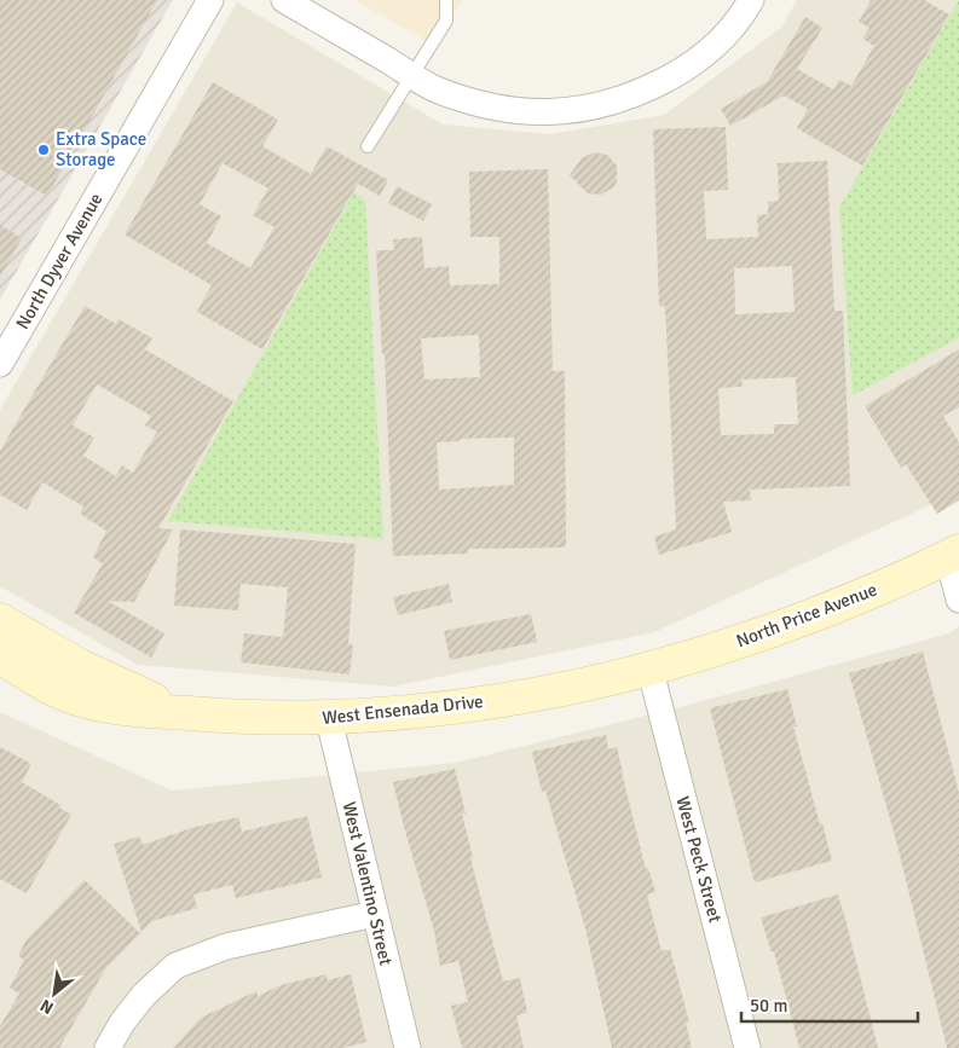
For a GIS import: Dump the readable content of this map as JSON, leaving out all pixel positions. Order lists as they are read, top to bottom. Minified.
{"streets":{"street":["North Dyver Avenue","North Price Avenue","West Ensenada Drive","West Peck Street","West Valentino Street"]},"crossings":[["North Price Avenue","West Ensenada Drive"],["North Price Avenue","West Peck Street"],["West Ensenada Drive","West Peck Street"],["West Ensenada Drive","West Valentino Street"]],"places":["Extra Space Storage"],"scale_bar":"50 m","north":"bottom left"}
